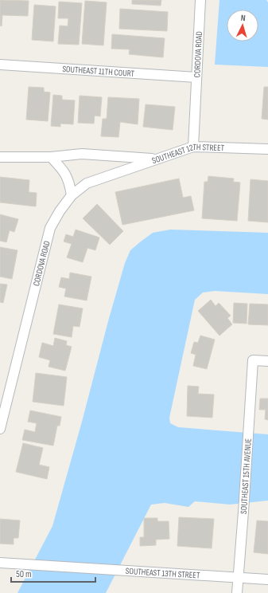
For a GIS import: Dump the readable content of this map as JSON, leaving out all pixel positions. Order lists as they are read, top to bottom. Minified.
{"streets":{"street":["CORDOVA ROAD","SOUTHEAST 11TH COURT","SOUTHEAST 12TH STREET","SOUTHEAST 15TH AVENUE","SOUTHEAST 13TH STREET"]},"crossings":[["CORDOVA ROAD","SOUTHEAST 11TH COURT"],["CORDOVA ROAD","SOUTHEAST 12TH STREET"],["SOUTHEAST 15TH AVENUE","SOUTHEAST 13TH STREET"]],"scale_bar":"50 m","north":"top"}
